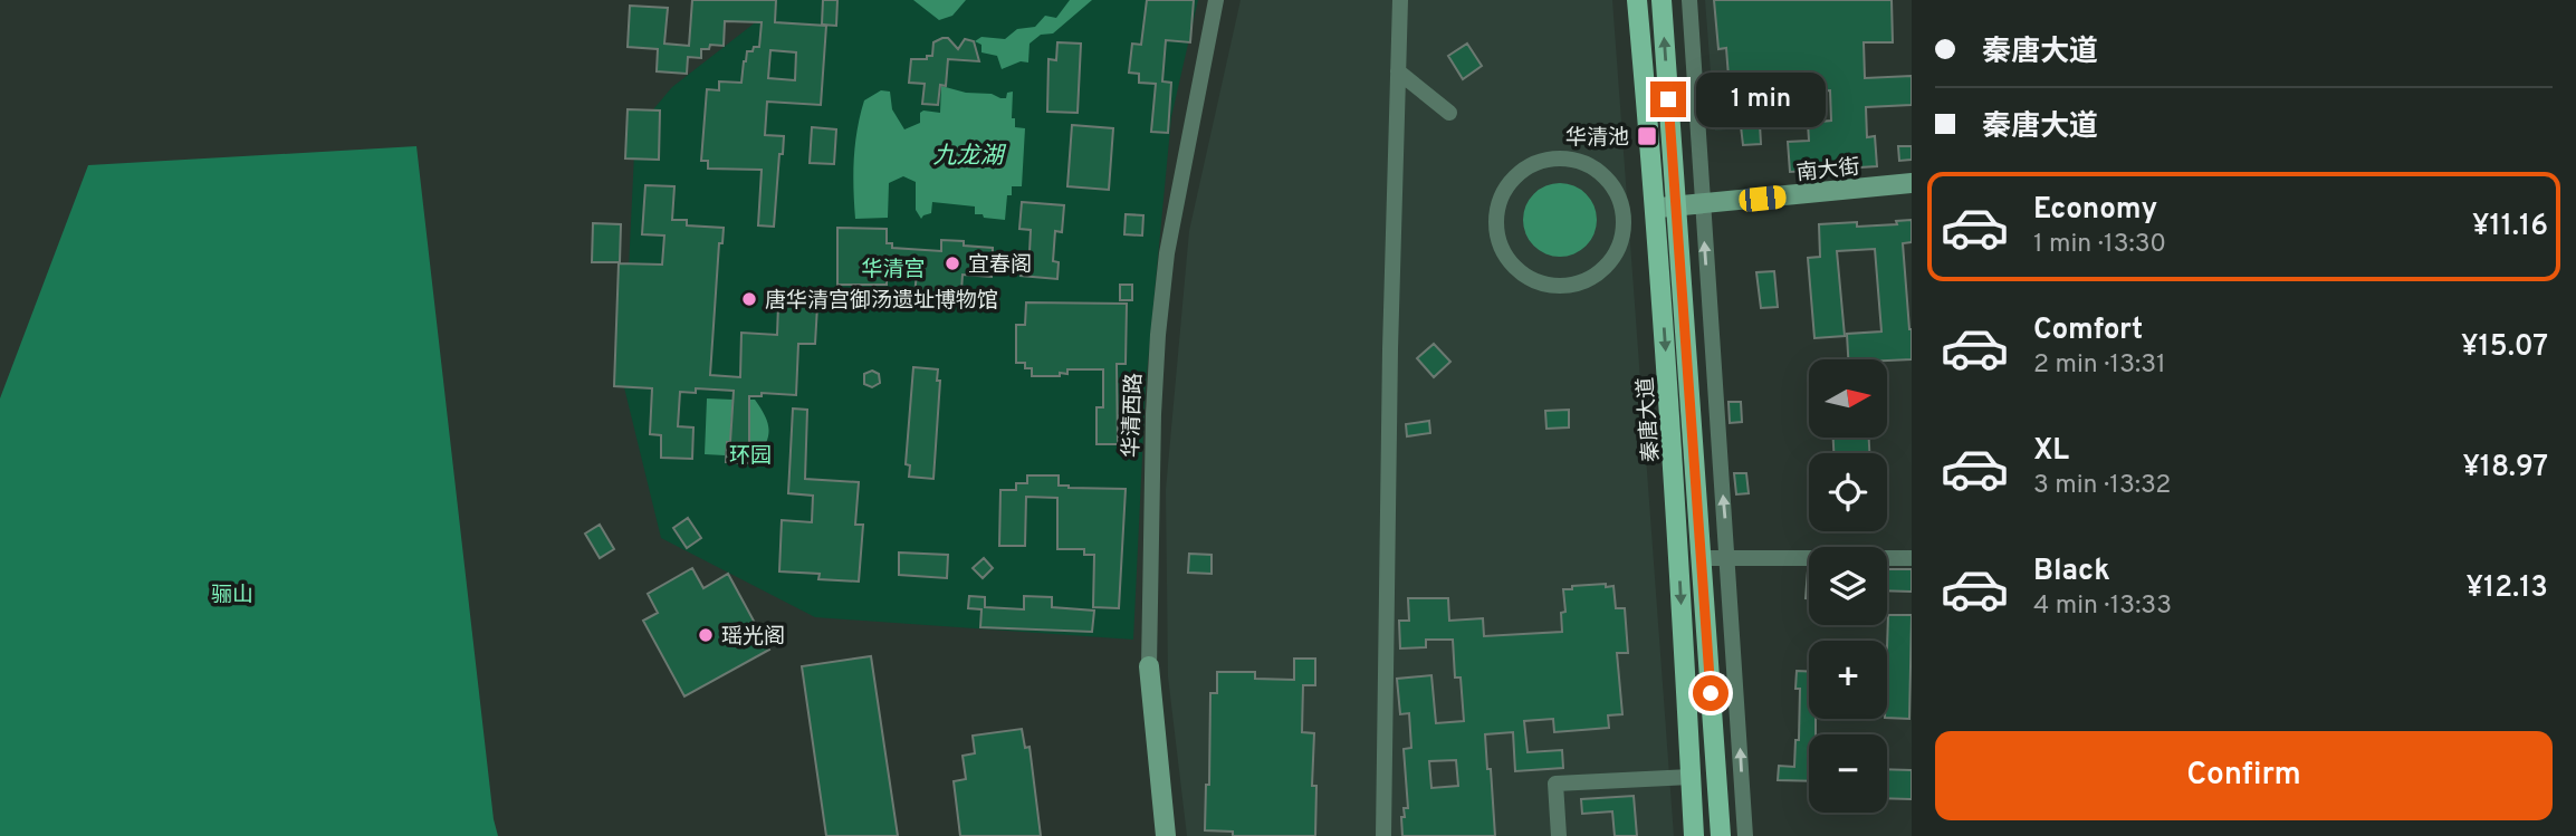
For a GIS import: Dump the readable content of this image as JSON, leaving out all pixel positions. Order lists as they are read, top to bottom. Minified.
{"streets":{"main road":["南大街","华清西路","秦唐大道"]},"crossings":[["南大街","秦唐大道"]],"water":["九龙湖"],"parks":["华清宫","环园","骊山"],"places":{"transit":["华清池"],"other":["宜春阁","唐华清宫御汤遗址博物馆","瑶光阁"]},"north":"right","page":{"banner":["秦唐大道","秦唐大道"],"bubble":"1 min","list":[{"name":"Economy","note":"1 min · 13:30","value":"¥11.16"},{"name":"Comfort","note":"2 min · 13:31","value":"¥15.07"},{"name":"XL","note":"3 min · 13:32","value":"¥18.97"},{"name":"Black","note":"4 min · 13:33","value":"¥12.13"}],"map_buttons":["+","−"],"buttons":"Confirm"}}
